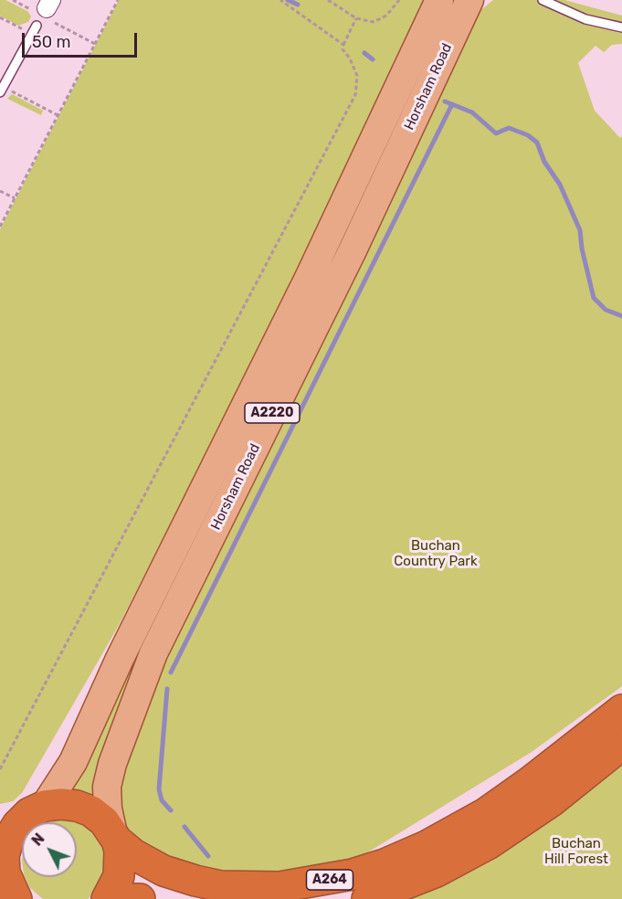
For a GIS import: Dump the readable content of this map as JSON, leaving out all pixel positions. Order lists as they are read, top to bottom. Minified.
{"streets":{"highway":["A264"],"main road":["Horsham Road","A2220"]},"crossings":[["Horsham Road","A264"]],"parks":["Buchan Country Park","Buchan Hill Forest"],"scale_bar":"50 m","north":"top left"}
